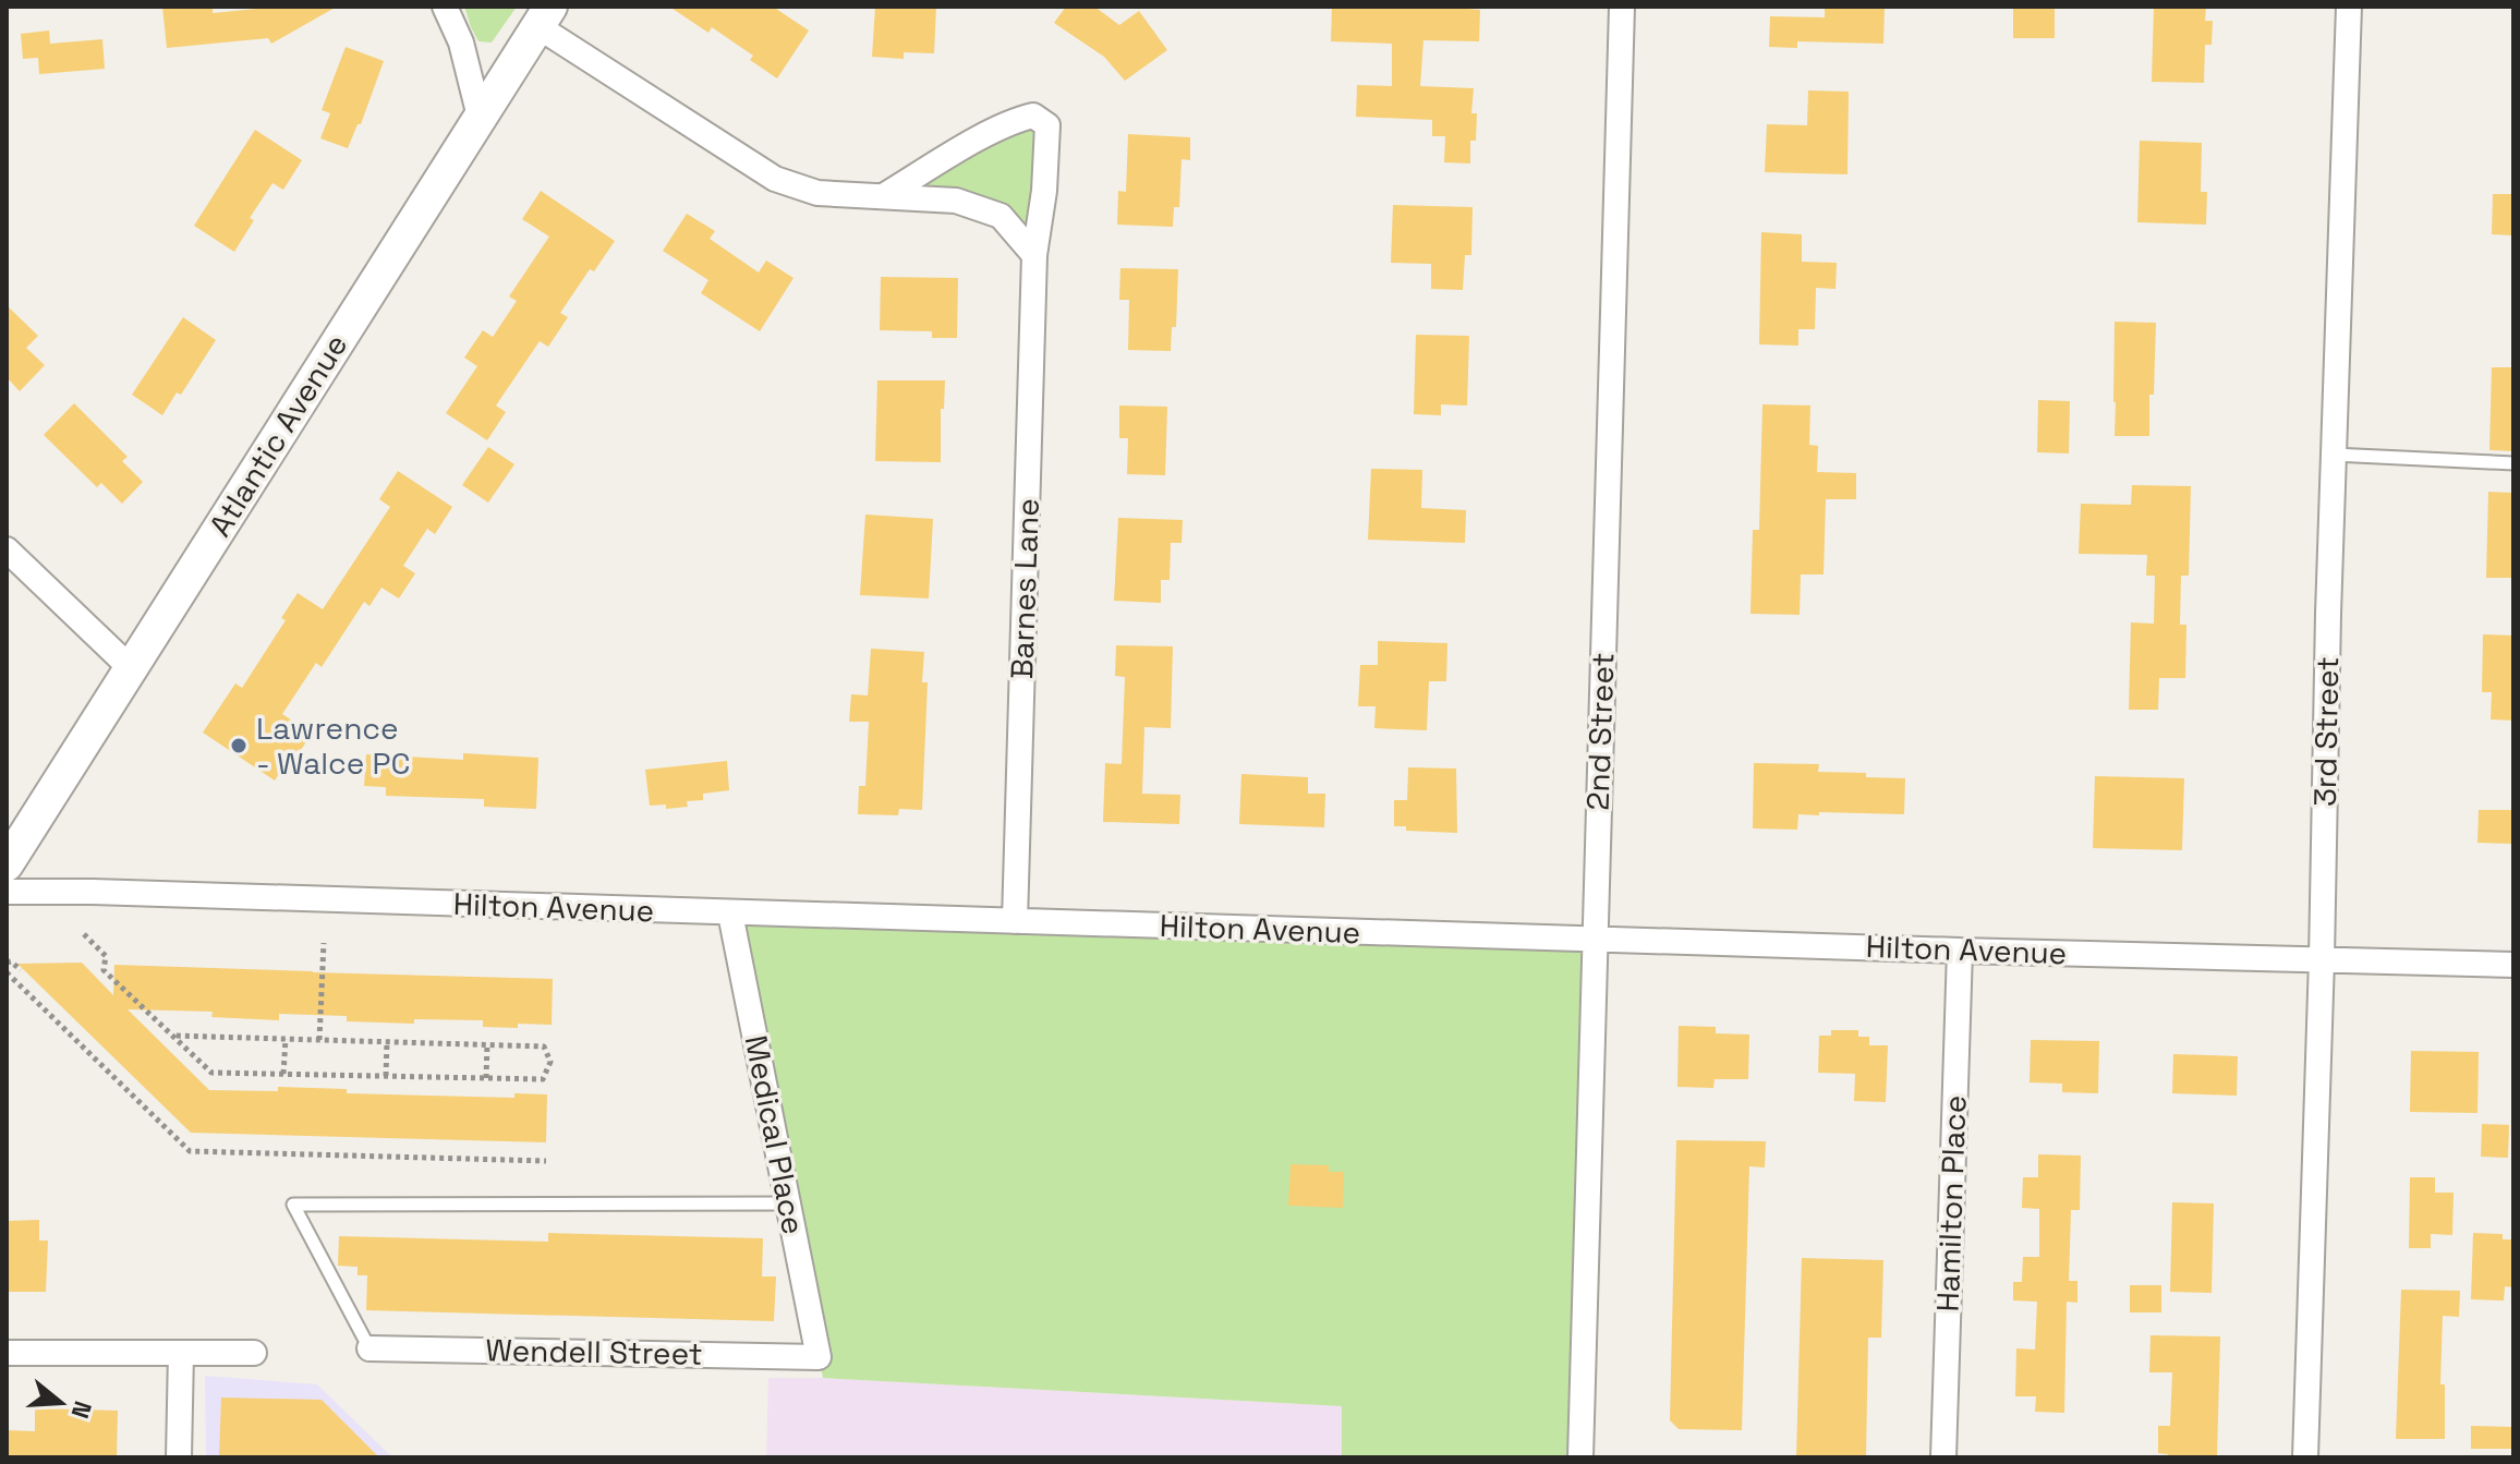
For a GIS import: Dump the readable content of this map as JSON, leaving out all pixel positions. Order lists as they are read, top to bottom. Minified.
{"streets":{"street":["Atlantic Avenue","Barnes Lane","2nd Street","3rd Street","Hilton Avenue","Medical Place","Hamilton Place","Wendell Street"]},"crossings":[["Barnes Lane","Hilton Avenue"],["2nd Street","Hilton Avenue"],["3rd Street","Hilton Avenue"],["Hilton Avenue","Medical Place"],["Hilton Avenue","Hamilton Place"],["Medical Place","Wendell Street"]],"places":["Lawrence - Walce PC"],"north":"right"}
